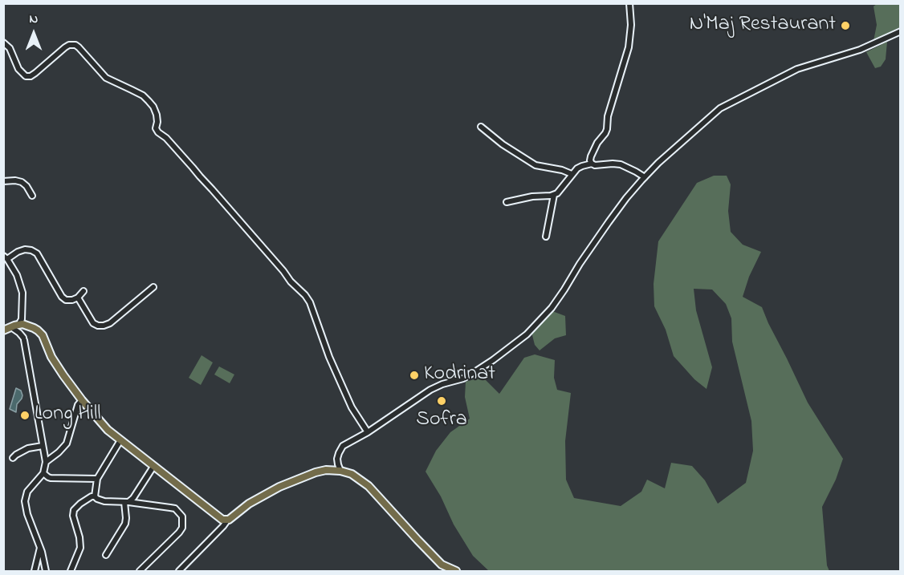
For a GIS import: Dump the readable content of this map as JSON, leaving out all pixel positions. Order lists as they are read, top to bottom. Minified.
{"places":["N'Maj Restaurant","Kodrinat","Sofra","Long Hill"],"north":"top"}
